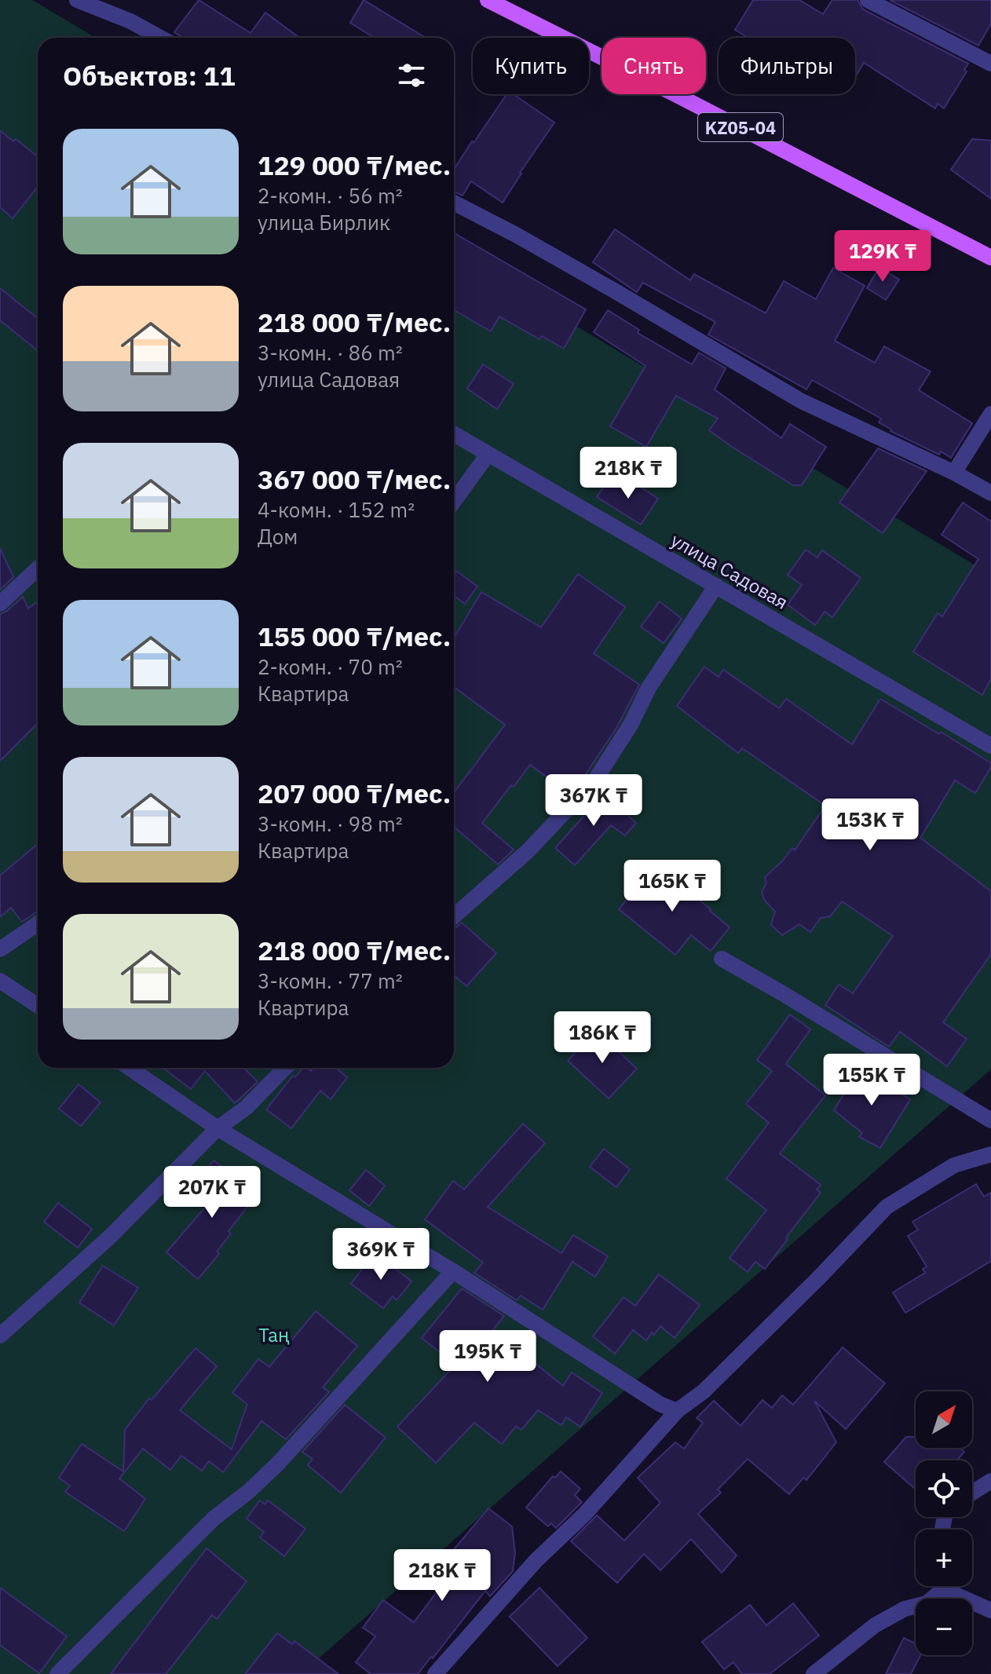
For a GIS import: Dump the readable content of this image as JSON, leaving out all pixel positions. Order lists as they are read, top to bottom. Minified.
{"streets":{"main road":["KZ05-04"],"street":["улица Садовая"]},"parks":["Таң"],"north":"top right","page":{"chip":["Купить","Снять","Фильтры"],"heading":"Объектов: 11","list":[{"name":"129 000 ₸/мес.","note":"2-комн. · 56 m² · улица Бирлик"},{"name":"218 000 ₸/мес.","note":"3-комн. · 86 m² · улица Садовая"},{"name":"367 000 ₸/мес.","note":"4-комн. · 152 m² · Дом"},{"name":"155 000 ₸/мес.","note":"2-комн. · 70 m² · Квартира"},{"name":"207 000 ₸/мес.","note":"3-комн. · 98 m² · Квартира"},{"name":"218 000 ₸/мес.","note":"3-комн. · 77 m² · Квартира"}],"price":["129K ₸","218K ₸","367K ₸","153K ₸","165K ₸","186K ₸","155K ₸","207K ₸","369K ₸","195K ₸","218K ₸"],"map_buttons":["+","−"]}}
